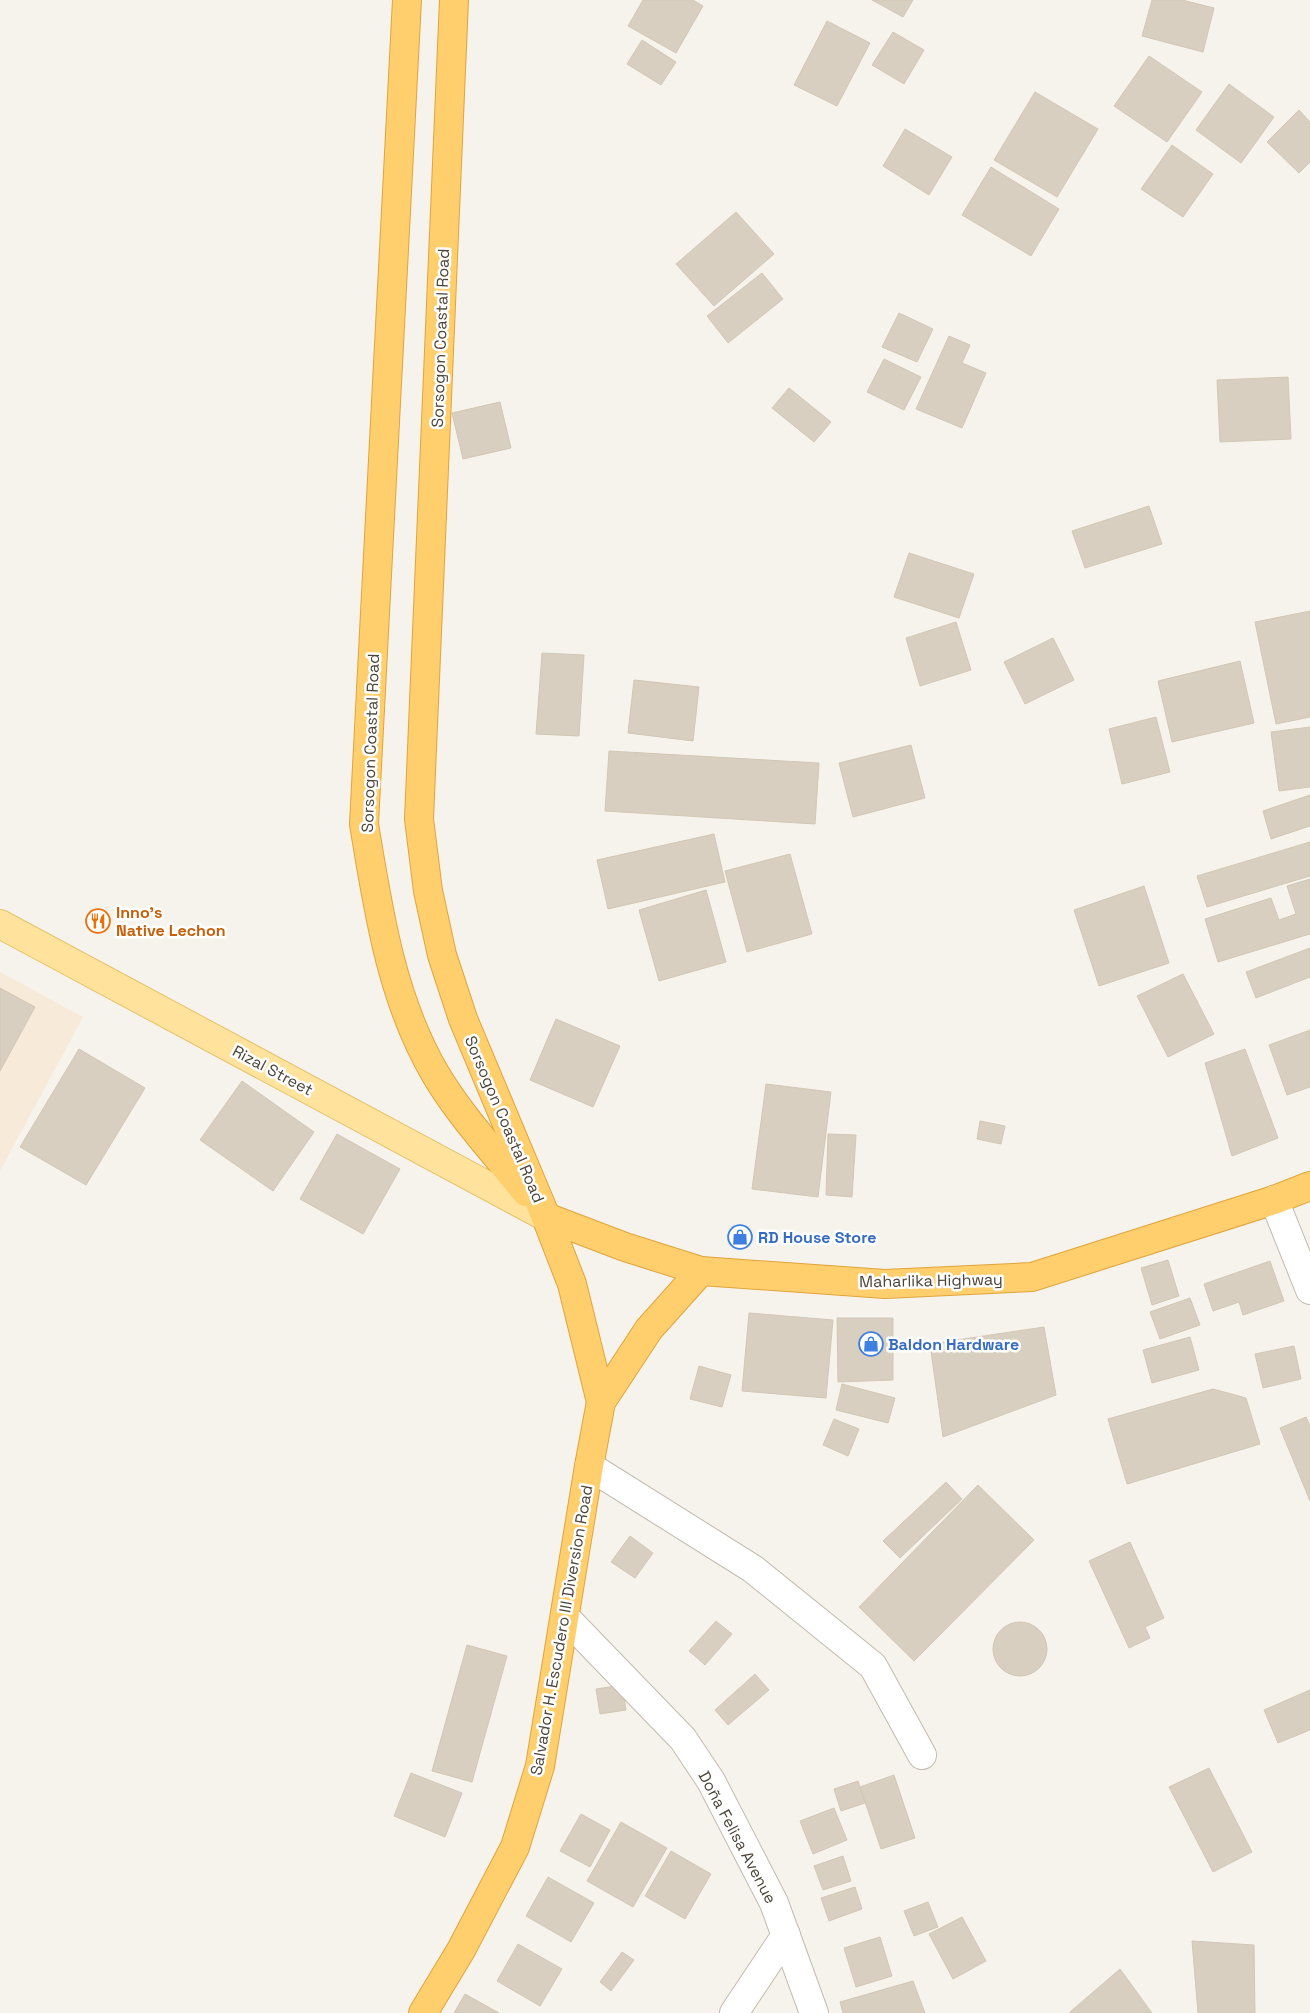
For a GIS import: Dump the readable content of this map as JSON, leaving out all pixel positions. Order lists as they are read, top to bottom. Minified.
{"streets":{"highway":["Sorsogon Coastal Road","Maharlika Highway","Salvador H. Escudero III Diversion Road"],"main road":["Rizal Street"],"street":["Doña Felisa Avenue"]},"crossings":[["Sorsogon Coastal Road","Rizal Street"],["Sorsogon Coastal Road","Maharlika Highway"],["Sorsogon Coastal Road","Salvador H. Escudero III Diversion Road"],["Rizal Street","Maharlika Highway"],["Rizal Street","Salvador H. Escudero III Diversion Road"],["Maharlika Highway","Salvador H. Escudero III Diversion Road"],["Salvador H. Escudero III Diversion Road","Doña Felisa Avenue"]],"places":{"restaurant":["Inno's Native Lechon"],"shop":["RD House Store","Baldon Hardware"]}}
